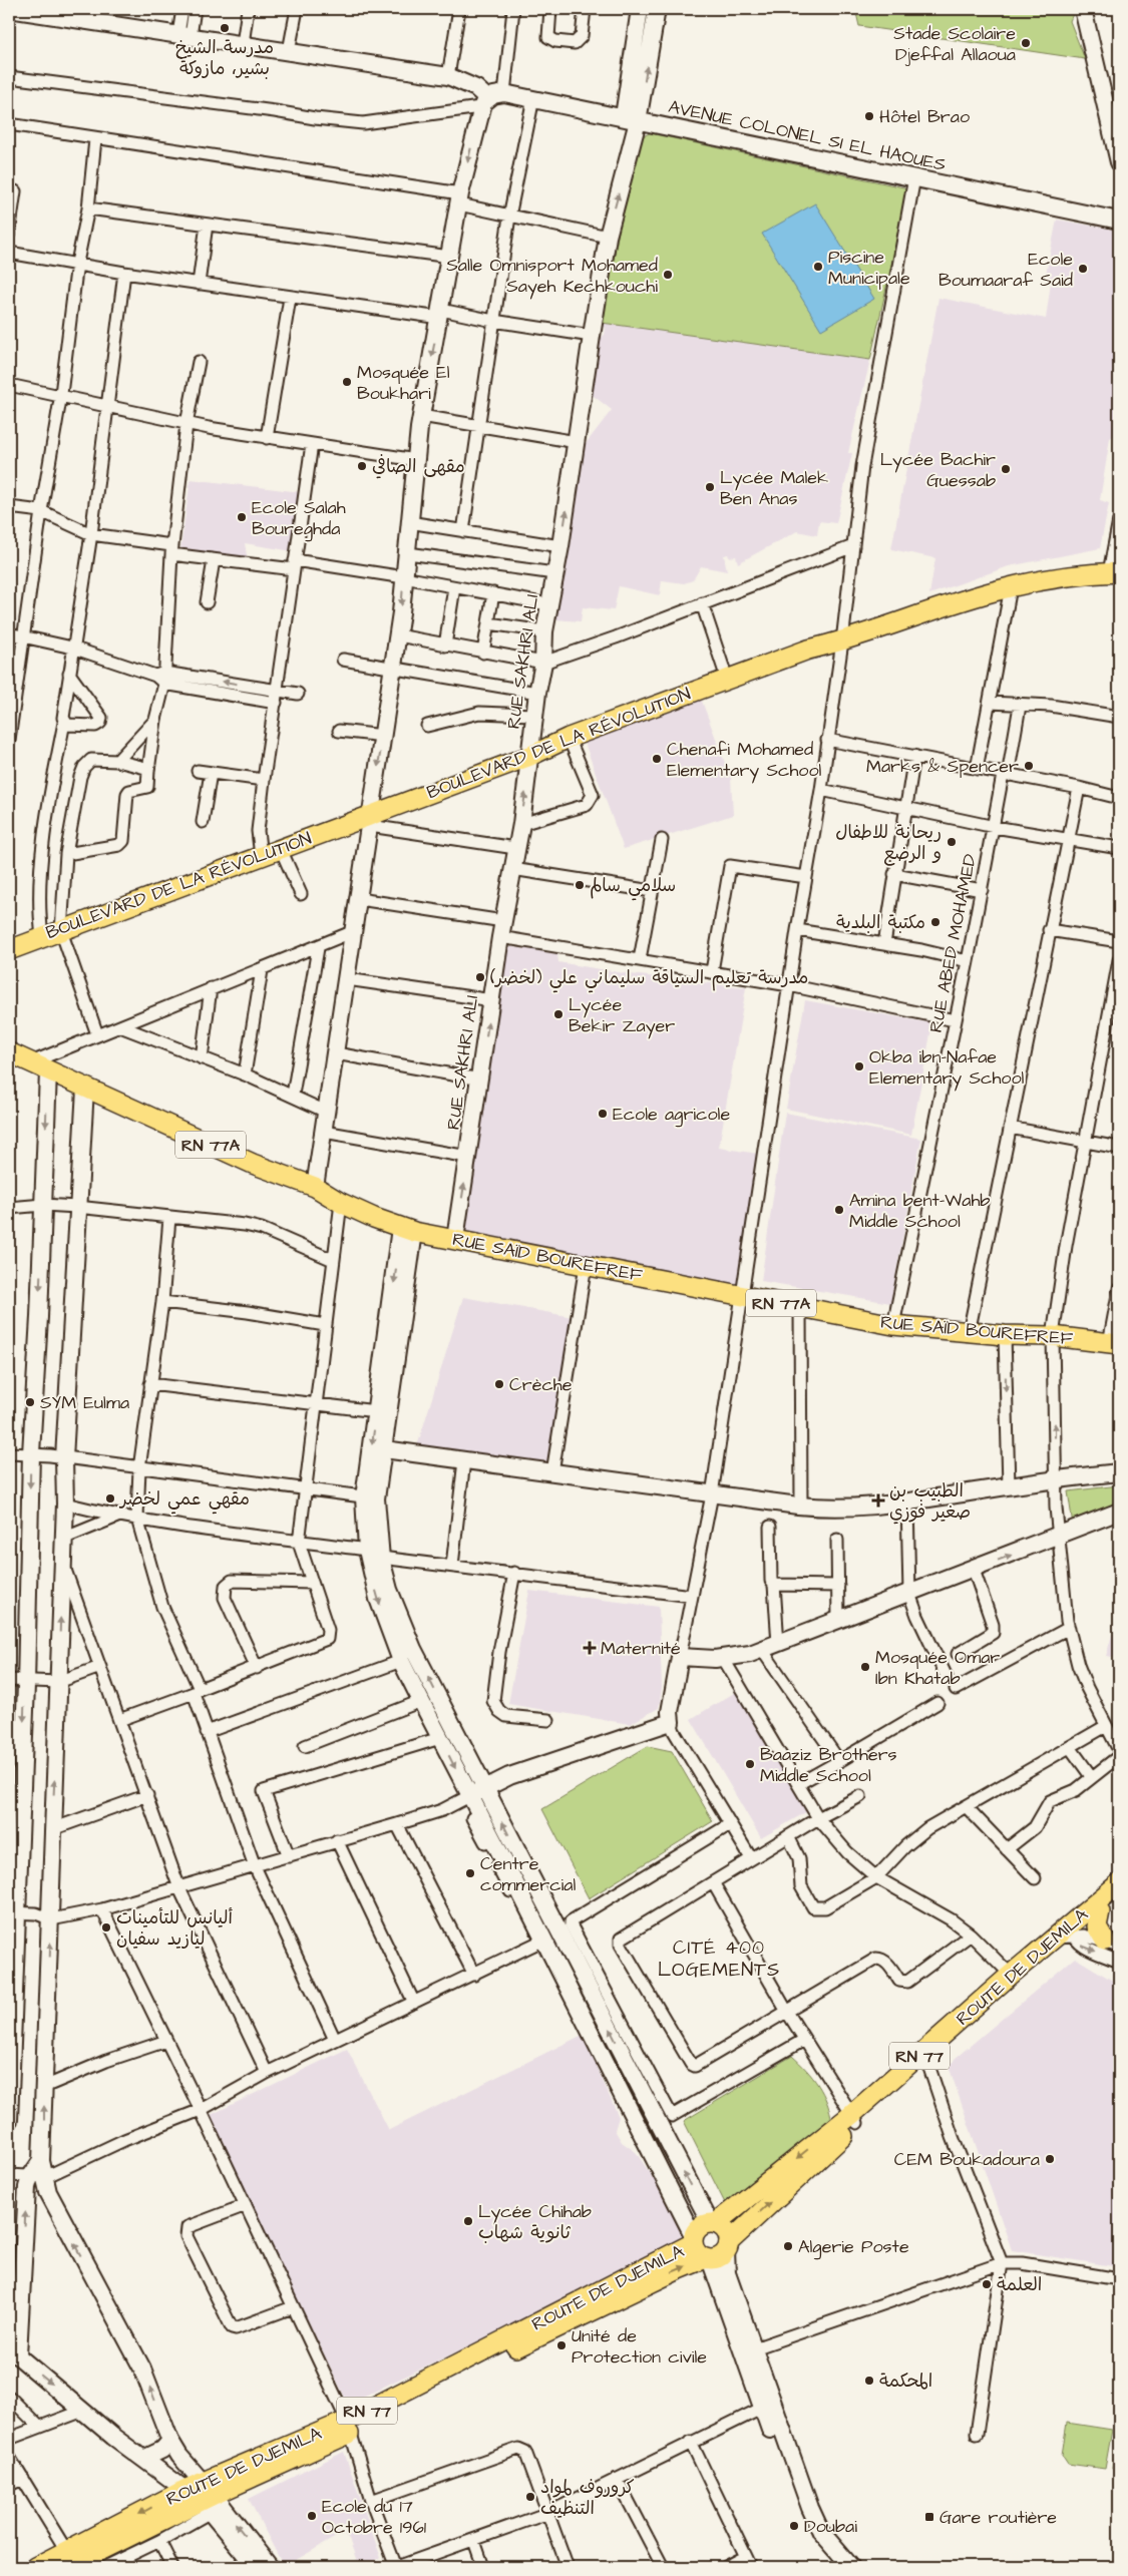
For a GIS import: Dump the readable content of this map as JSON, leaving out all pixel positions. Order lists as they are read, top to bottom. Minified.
{"streets":{"main road":["AVENUE COLONEL SI EL HAOUES","RUE SAKHRI ALI","BOULEVARD DE LA RÉVOLUTION","RN 77A","RUE SAÏD BOUREFREF","ROUTE DE DJEMILA","RN 77"],"street":["RUE ABED MOHAMED"]},"crossings":[["AVENUE COLONEL SI EL HAOUES","RUE SAKHRI ALI"],["RUE SAKHRI ALI","BOULEVARD DE LA RÉVOLUTION"],["RUE SAKHRI ALI","RUE SAÏD BOUREFREF"],["RUE ABED MOHAMED","RUE SAÏD BOUREFREF"]],"one_way":["RUE SAKHRI ALI"],"districts":["CITÉ 400 LOGEMENTS"],"places":{"other":["مدرسة الشيخ بشير، مازوكة","Stade Scolaire Djeffal Allaoua","Hôtel Brao","Piscine Municipale","Ecole Boumaaraf Said","Salle Omnisport Mohamed Sayeh Kechkouchi","Mosquée El Boukhari","مقهى الصافي","Lycée Bachir Guessab","Lycée Malek Ben Anas","Ecole Salah Boureghda","Chenafi Mohamed Elementary School","Marks & Spencer","ريحانة للاطفال و الرضع","سلامي سالم","مكتبة البلدية","مدرسة تعليم السياقة سليماني علي (لخضر)","Lycée Bekir Zayer","Okba ibn-Nafae Elementary School","Ecole agricole","Amina bent-Wahb Middle School","Crèche","SYM Eulma","مقهي عمي لخضر","Mosquée Omar Ibn Khatab","Baaziz Brothers Middle School","Centre commercial","أليانس للتأمينات ليازيد سفيان","CEM Boukadoura","Lycée Chihab ثانوية شهاب","Algerie Poste","العلمة","Unité de Protection civile","المحكمة","كروروف لمواد التنظيف","Ecole du 17 Octobre 1961","Doubai"],"health":["الطبيب بن صغير فوزي","Maternité"],"transit":["Gare routière"]}}
